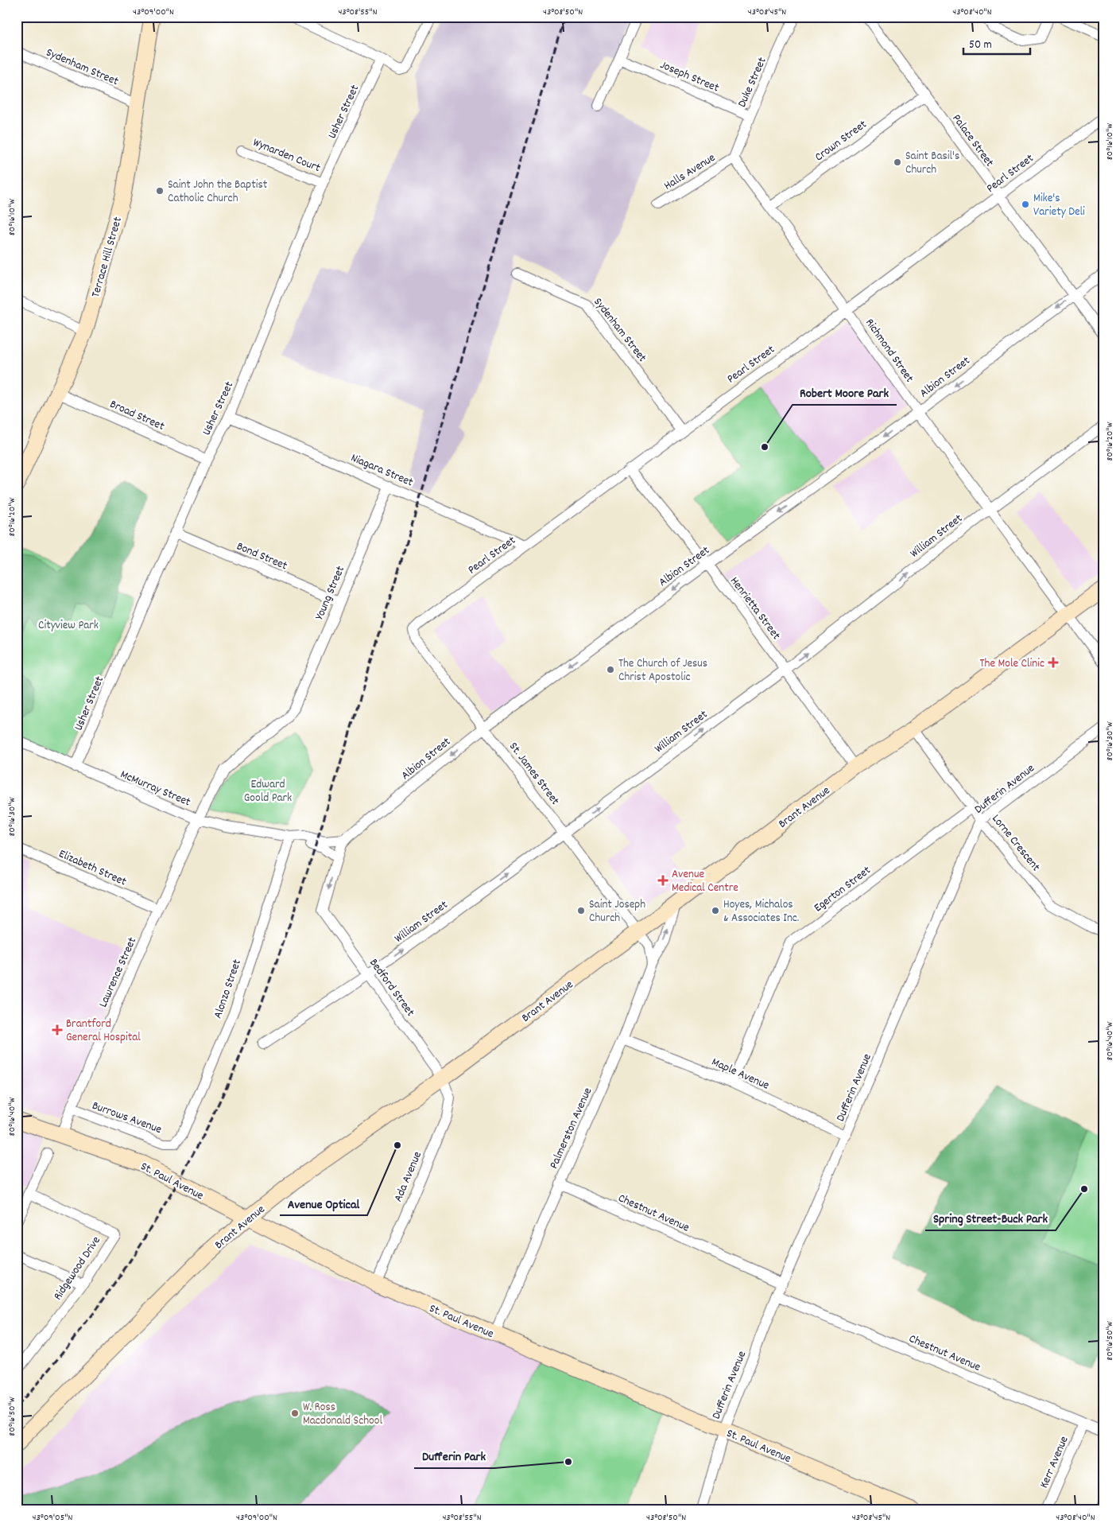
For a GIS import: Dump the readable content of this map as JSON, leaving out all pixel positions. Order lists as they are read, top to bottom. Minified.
{"streets":{"main road":["Terrace Hill Street","Brant Avenue","St. Paul Avenue"],"street":["Sydenham Street","Joseph Street","Duke Street","Usher Street","Crown Street","Palace Street","Wynarden Court","Halls Avenue","Pearl Street","Richmond Street","Albion Street","Broad Street","Niagara Street","William Street","Bond Street","Young Street","Henrietta Street","St. James Street","McMurray Street","Dufferin Avenue","Lorne Crescent","Elizabeth Street","Egerton Street","Lawrence Street","Bedford Street","Alonzo Street","Maple Avenue","Burrows Avenue","Palmerston Avenue","Ada Avenue","Chestnut Avenue","Ridgewood Drive","Kerr Avenue"]},"crossings":[["Sydenham Street","Pearl Street"],["Sydenham Street","Terrace Hill Street"],["Joseph Street","Duke Street"],["Duke Street","Halls Avenue"],["Duke Street","Richmond Street"],["Usher Street","Wynarden Court"],["Usher Street","Broad Street"],["Usher Street","Niagara Street"],["Usher Street","Bond Street"],["Usher Street","McMurray Street"],["Crown Street","Palace Street"],["Crown Street","Richmond Street"],["Palace Street","Pearl Street"],["Palace Street","Albion Street"],["Halls Avenue","Richmond Street"],["Pearl Street","Richmond Street"],["Pearl Street","Niagara Street"],["Pearl Street","Henrietta Street"],["Pearl Street","St. James Street"],["Terrace Hill Street","Broad Street"],["Richmond Street","Albion Street"],["Richmond Street","William Street"],["Richmond Street","Brant Avenue"],["Albion Street","Henrietta Street"],["Albion Street","St. James Street"],["Albion Street","McMurray Street"],["Albion Street","Bedford Street"],["Niagara Street","Young Street"],["William Street","Henrietta Street"],["William Street","St. James Street"],["William Street","Bedford Street"],["Bond Street","Young Street"],["Young Street","McMurray Street"],["Young Street","Lawrence Street"],["Henrietta Street","Brant Avenue"],["St. James Street","Brant Avenue"],["McMurray Street","Lawrence Street"],["McMurray Street","Alonzo Street"],["Dufferin Avenue","Lorne Crescent"],["Dufferin Avenue","Maple Avenue"],["Dufferin Avenue","St. Paul Avenue"],["Dufferin Avenue","Chestnut Avenue"],["Brant Avenue","Lorne Crescent"],["Brant Avenue","Bedford Street"],["Brant Avenue","Palmerston Avenue"],["Brant Avenue","Ada Avenue"],["Brant Avenue","St. Paul Avenue"],["Lorne Crescent","Egerton Street"],["Elizabeth Street","Lawrence Street"],["Egerton Street","Maple Avenue"],["Lawrence Street","Burrows Avenue"],["Lawrence Street","St. Paul Avenue"],["Bedford Street","Ada Avenue"],["Alonzo Street","Burrows Avenue"],["Maple Avenue","Palmerston Avenue"],["Palmerston Avenue","St. Paul Avenue"],["Palmerston Avenue","Chestnut Avenue"],["Ada Avenue","St. Paul Avenue"],["Chestnut Avenue","Kerr Avenue"]],"one_way":["Albion Street","William Street"],"parks":["Cityview Park","Edward Goold Park"],"places":{"other":["Saint Basil's Church","Saint John the Baptist Catholic Church","Mike's Variety Deli","Robert Moore Park","The Church of Jesus Christ Apostolic","Saint Joseph Church","Hoyes, Michalos & Associates Inc.","Avenue Optical","Spring Street-Buck Park","W. Ross Macdonald School","Dufferin Park"],"health":["The Mole Clinic","Avenue Medical Centre","Brantford General Hospital"]},"scale_bar":"50 m","coordinates":["43°09'00\"N","43°08'55\"N","43°08'50\"N","43°08'45\"N","43°08'40\"N","80°16'10\"W","80°16'20\"W","80°16'30\"W","80°16'40\"W","80°16'50\"W","43°09'05\"N"]}
